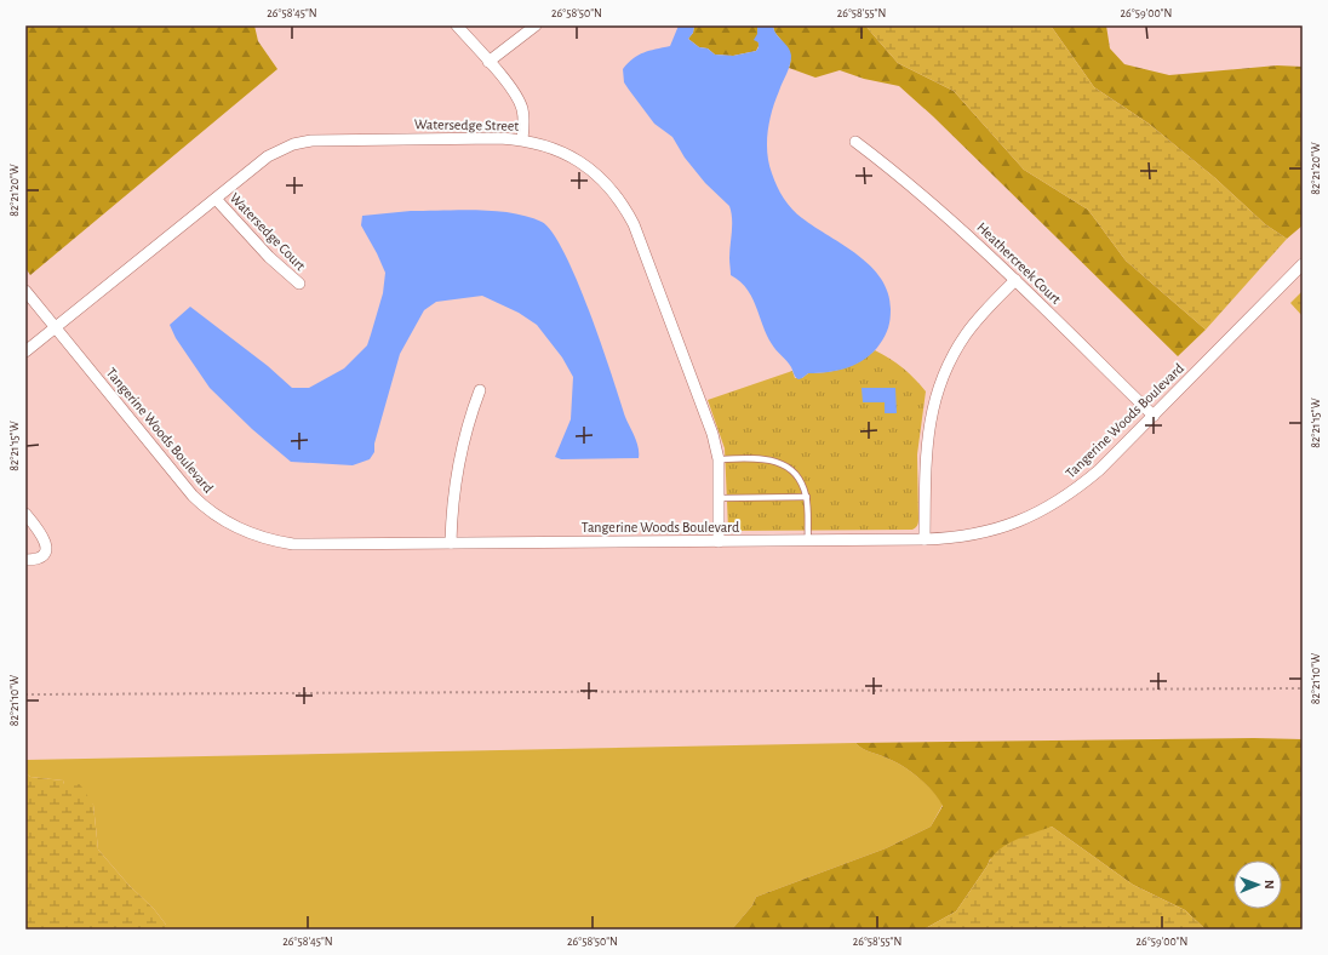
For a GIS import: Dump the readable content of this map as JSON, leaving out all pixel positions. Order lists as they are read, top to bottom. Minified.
{"streets":{"street":["Watersedge Street","Watersedge Court","Heathercreek Court","Tangerine Woods Boulevard"]},"crossings":[["Watersedge Street","Watersedge Court"],["Watersedge Street","Tangerine Woods Boulevard"],["Heathercreek Court","Tangerine Woods Boulevard"]],"north":"right","coordinates":["26°58'45\"N","26°58'50\"N","26°58'55\"N","26°59'00\"N","82°21'20\"W","82°21'15\"W","82°21'10\"W"]}
